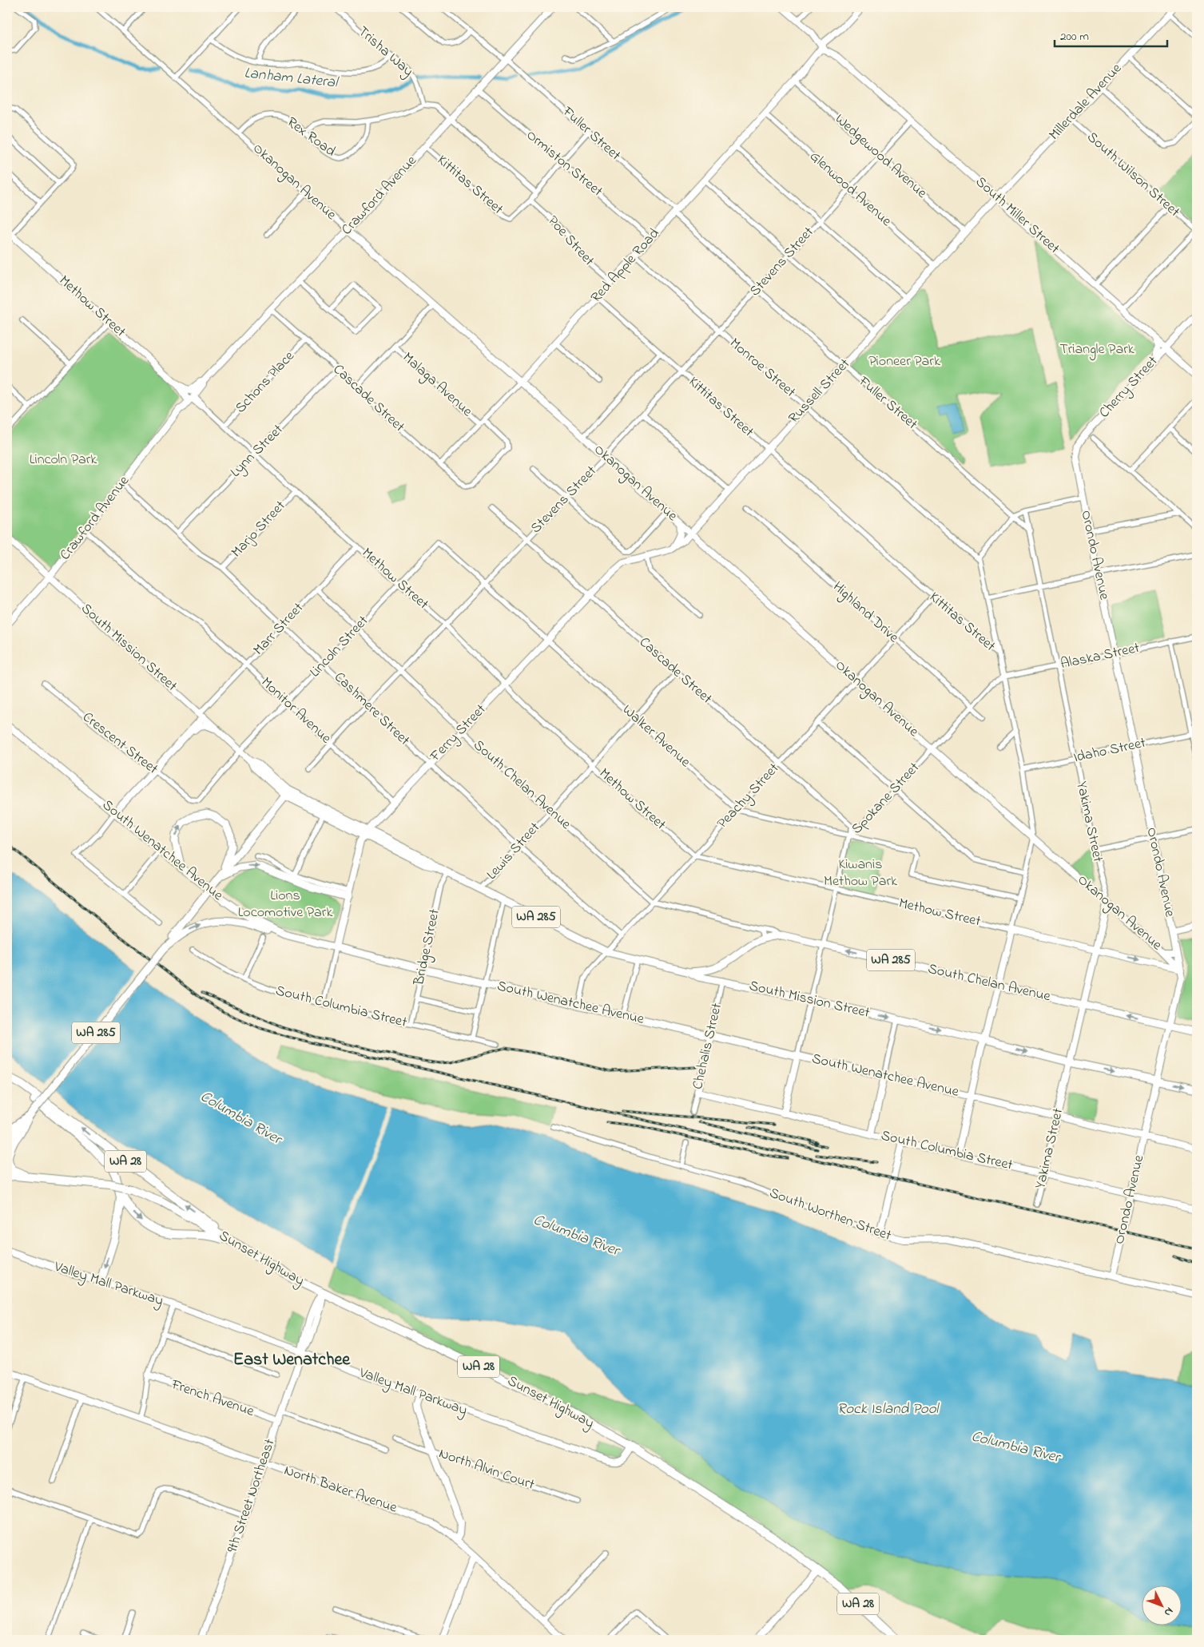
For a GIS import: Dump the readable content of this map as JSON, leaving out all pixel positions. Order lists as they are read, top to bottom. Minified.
{"streets":{"highway":["WA 28","Sunset Highway"],"main road":["Millerdale Avenue","Okanogan Avenue","Kittitas Street","Crawford Avenue","South Miller Street","Red Apple Road","Methow Street","Cherry Street","Russell Street","Orondo Avenue","Marr Street","South Mission Street","Ferry Street","South Chelan Avenue","Spokane Street","Yakima Street","South Wenatchee Avenue","WA 285","South Columbia Street","Chehalis Street","South Worthen Street","Valley Mall Parkway","French Avenue","North Baker Avenue","9th Street Northeast"],"street":["Trisha Way","Fuller Street","Rex Road","Wedgewood Avenue","Ormiston Street","South Wilson Street","Glenwood Avenue","Poe Street","Stevens Street","Monroe Street","Schons Place","Malaga Avenue","Cascade Street","Lynn Street","Marjo Street","Highland Drive","Lincoln Street","Alaska Street","Cashmere Street","Monitor Avenue","Walker Avenue","Crescent Street","Idaho Street","Peachy Street","Lewis Street","Bridge Street","North Alvin Court"]},"crossings":[["Millerdale Avenue","South Wilson Street"],["Millerdale Avenue","South Miller Street"],["Millerdale Avenue","Russell Street"],["Fuller Street","Crawford Avenue"],["Fuller Street","Stevens Street"],["Fuller Street","Red Apple Road"],["Fuller Street","Russell Street"],["Rex Road","Okanogan Avenue"],["Wedgewood Avenue","Stevens Street"],["Wedgewood Avenue","Red Apple Road"],["Wedgewood Avenue","Russell Street"],["Ormiston Street","Crawford Avenue"],["Ormiston Street","Red Apple Road"],["South Wilson Street","South Miller Street"],["Okanogan Avenue","Kittitas Street"],["Okanogan Avenue","Crawford Avenue"],["Okanogan Avenue","Stevens Street"],["Okanogan Avenue","Red Apple Road"],["Okanogan Avenue","Russell Street"],["Okanogan Avenue","Orondo Avenue"],["Okanogan Avenue","Ferry Street"],["Okanogan Avenue","Peachy Street"],["Okanogan Avenue","Spokane Street"],["Okanogan Avenue","Yakima Street"],["Kittitas Street","Crawford Avenue"],["Kittitas Street","Poe Street"],["Kittitas Street","Stevens Street"],["Kittitas Street","Red Apple Road"],["Kittitas Street","Methow Street"],["Kittitas Street","Russell Street"],["Kittitas Street","South Mission Street"],["Kittitas Street","Alaska Street"],["Kittitas Street","Walker Avenue"],["Kittitas Street","Idaho Street"],["Kittitas Street","South Chelan Avenue"],["Kittitas Street","Peachy Street"],["Kittitas Street","Spokane Street"],["Kittitas Street","South Wenatchee Avenue"],["Kittitas Street","South Columbia Street"],["Glenwood Avenue","Stevens Street"],["Glenwood Avenue","Red Apple Road"],["Glenwood Avenue","Russell Street"],["Crawford Avenue","Methow Street"],["Crawford Avenue","Cascade Street"],["Crawford Avenue","South Mission Street"],["Crawford Avenue","Cashmere Street"],["Crawford Avenue","Monitor Avenue"],["South Miller Street","Stevens Street"],["South Miller Street","Red Apple Road"],["South Miller Street","Cherry Street"],["South Miller Street","Russell Street"],["Poe Street","Red Apple Road"],["Stevens Street","Methow Street"],["Stevens Street","Monroe Street"],["Stevens Street","Cascade Street"],["Stevens Street","Cashmere Street"],["Stevens Street","Monitor Avenue"],["Stevens Street","Walker Avenue"],["Stevens Street","South Chelan Avenue"],["Red Apple Road","Monroe Street"],["Red Apple Road","Malaga Avenue"],["Red Apple Road","Cascade Street"],["Methow Street","Schons Place"],["Methow Street","Lynn Street"],["Methow Street","Marjo Street"],["Methow Street","Orondo Avenue"],["Methow Street","Marr Street"],["Methow Street","Lincoln Street"],["Methow Street","Ferry Street"],["Methow Street","Peachy Street"],["Methow Street","Spokane Street"],["Methow Street","Yakima Street"],["Methow Street","Lewis Street"],["Monroe Street","Russell Street"],["Schons Place","Cascade Street"],["Cherry Street","Orondo Avenue"],["Russell Street","Ferry Street"],["Cascade Street","Lynn Street"],["Cascade Street","Ferry Street"],["Cascade Street","Walker Avenue"],["Cascade Street","Peachy Street"],["Cascade Street","Spokane Street"],["Cascade Street","Lewis Street"],["Lynn Street","Cashmere Street"],["Marjo Street","Cashmere Street"],["Orondo Avenue","South Mission Street"],["Orondo Avenue","Alaska Street"],["Orondo Avenue","Idaho Street"],["Orondo Avenue","South Chelan Avenue"],["Orondo Avenue","South Wenatchee Avenue"],["Orondo Avenue","South Columbia Street"],["Orondo Avenue","South Worthen Street"],["Highland Drive","Peachy Street"],["Highland Drive","Spokane Street"],["Marr Street","South Mission Street"],["Marr Street","Cashmere Street"],["Marr Street","Monitor Avenue"],["Marr Street","Crescent Street"],["Marr Street","South Chelan Avenue"],["Marr Street","South Wenatchee Avenue"],["Lincoln Street","South Mission Street"],["Lincoln Street","Cashmere Street"],["Lincoln Street","Monitor Avenue"],["Lincoln Street","Walker Avenue"],["Lincoln Street","Crescent Street"],["Lincoln Street","South Chelan Avenue"],["South Mission Street","Ferry Street"],["South Mission Street","Peachy Street"],["South Mission Street","Spokane Street"],["South Mission Street","Yakima Street"],["South Mission Street","Lewis Street"],["South Mission Street","WA 285"],["South Mission Street","Bridge Street"],["South Mission Street","Chehalis Street"],["Alaska Street","Spokane Street"],["Alaska Street","Yakima Street"],["Cashmere Street","Ferry Street"],["Cashmere Street","Peachy Street"],["Cashmere Street","Lewis Street"],["Monitor Avenue","Ferry Street"],["Ferry Street","Walker Avenue"],["Ferry Street","South Chelan Avenue"],["Ferry Street","South Wenatchee Avenue"],["Ferry Street","South Columbia Street"],["Walker Avenue","Peachy Street"],["Walker Avenue","Spokane Street"],["Walker Avenue","Lewis Street"],["Idaho Street","Yakima Street"],["South Chelan Avenue","Peachy Street"],["South Chelan Avenue","Spokane Street"],["South Chelan Avenue","Yakima Street"],["South Chelan Avenue","Lewis Street"],["South Chelan Avenue","WA 285"],["Peachy Street","South Wenatchee Avenue"],["Spokane Street","South Wenatchee Avenue"],["Spokane Street","South Columbia Street"],["Yakima Street","South Wenatchee Avenue"],["Yakima Street","South Columbia Street"],["South Wenatchee Avenue","Bridge Street"],["South Wenatchee Avenue","Chehalis Street"],["Bridge Street","South Columbia Street"],["South Columbia Street","Chehalis Street"],["WA 28","Sunset Highway"],["Sunset Highway","Valley Mall Parkway"],["Sunset Highway","9th Street Northeast"],["Valley Mall Parkway","9th Street Northeast"],["French Avenue","9th Street Northeast"],["North Baker Avenue","9th Street Northeast"]],"districts":["East Wenatchee"],"water":["Lanham Lateral","Columbia River","Rock Island Pool"],"parks":["Triangle Park","Pioneer Park","Lincoln Park","Kiwanis Methow Park","Lions Locomotive Park"],"scale_bar":"200 m","north":"bottom right"}
